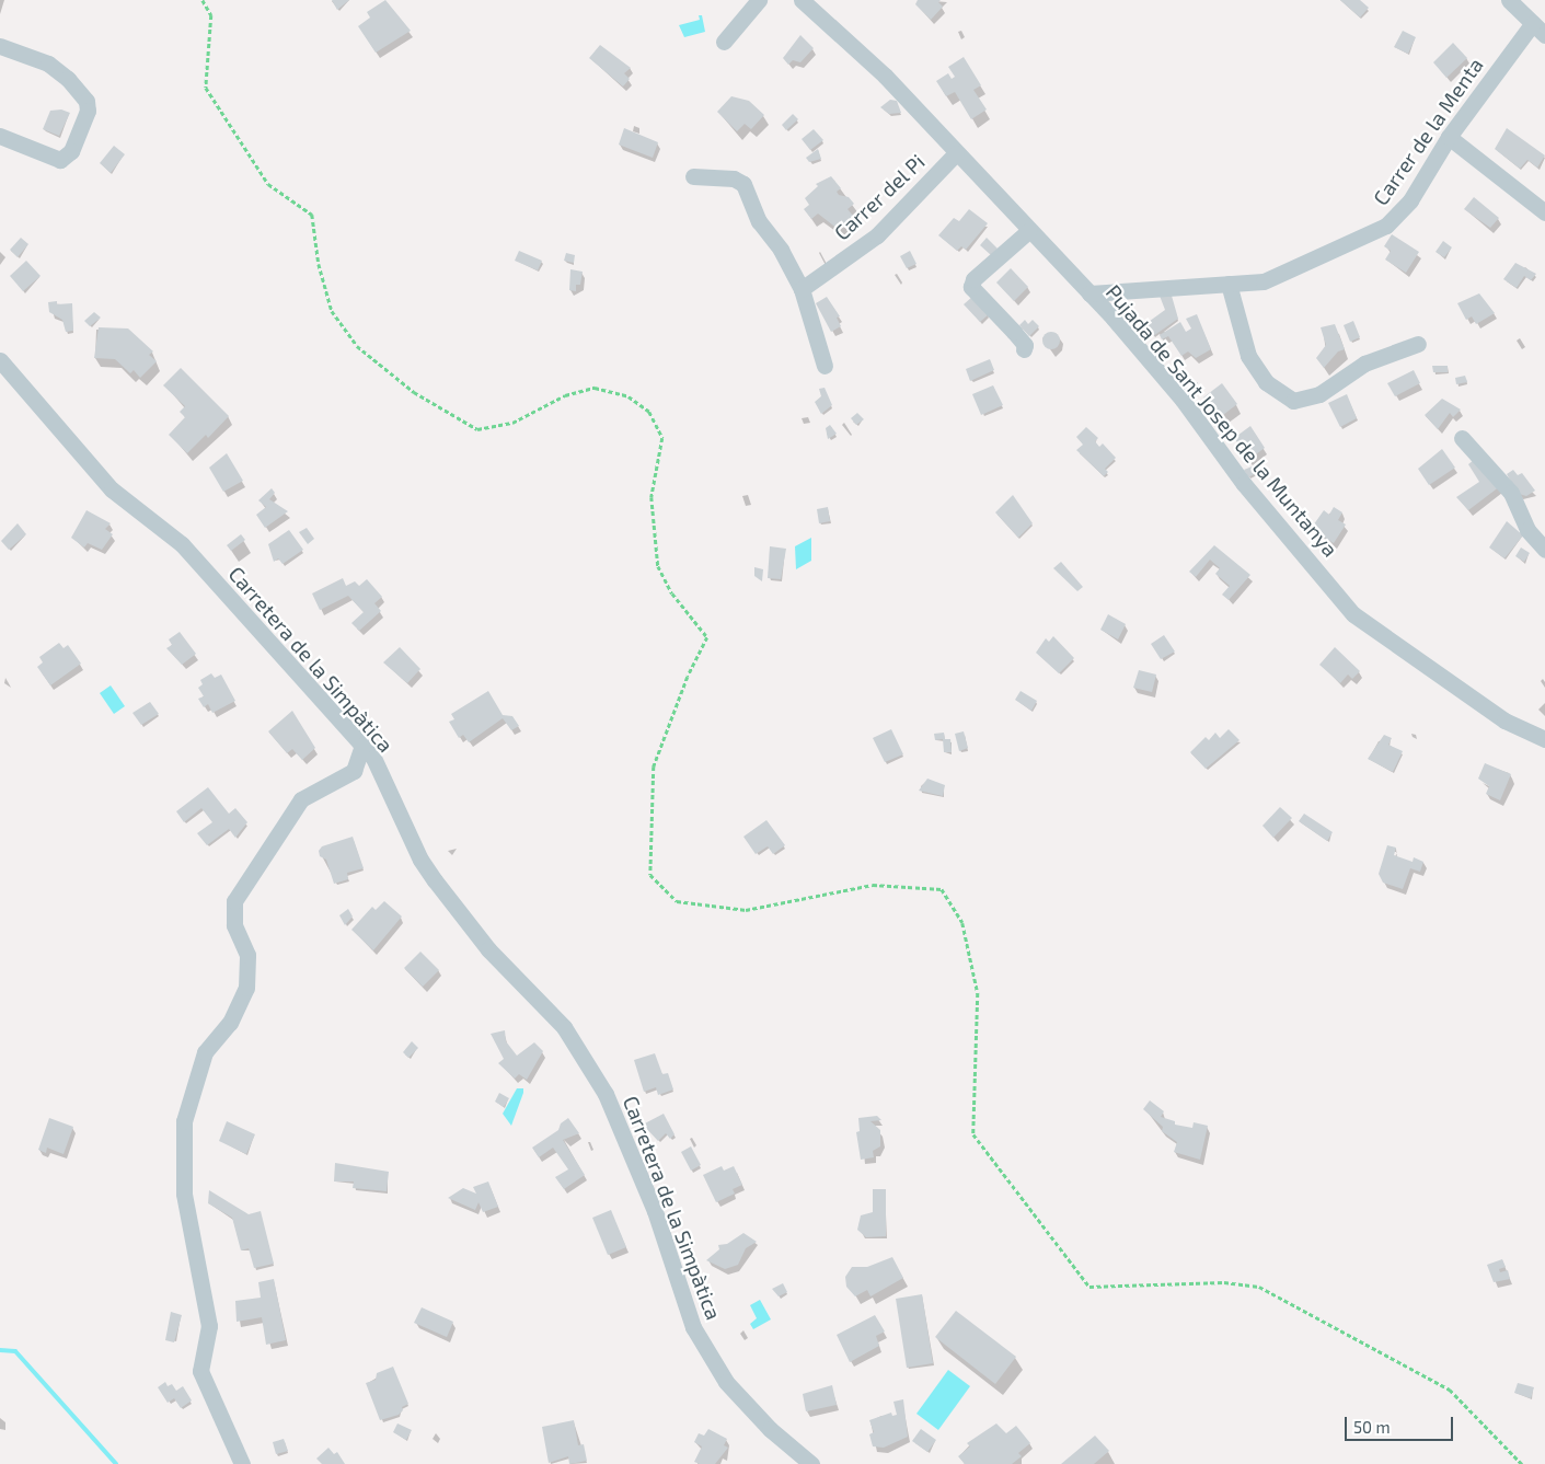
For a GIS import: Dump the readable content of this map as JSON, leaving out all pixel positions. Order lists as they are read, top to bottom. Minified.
{"streets":{"street":["Carrer de la Menta","Carrer del Pi","Pujada de Sant Josep de la Muntanya","Carretera de la Simpàtica"]},"crossings":[["Carrer de la Menta","Pujada de Sant Josep de la Muntanya"],["Carrer del Pi","Pujada de Sant Josep de la Muntanya"]],"scale_bar":"50 m"}
